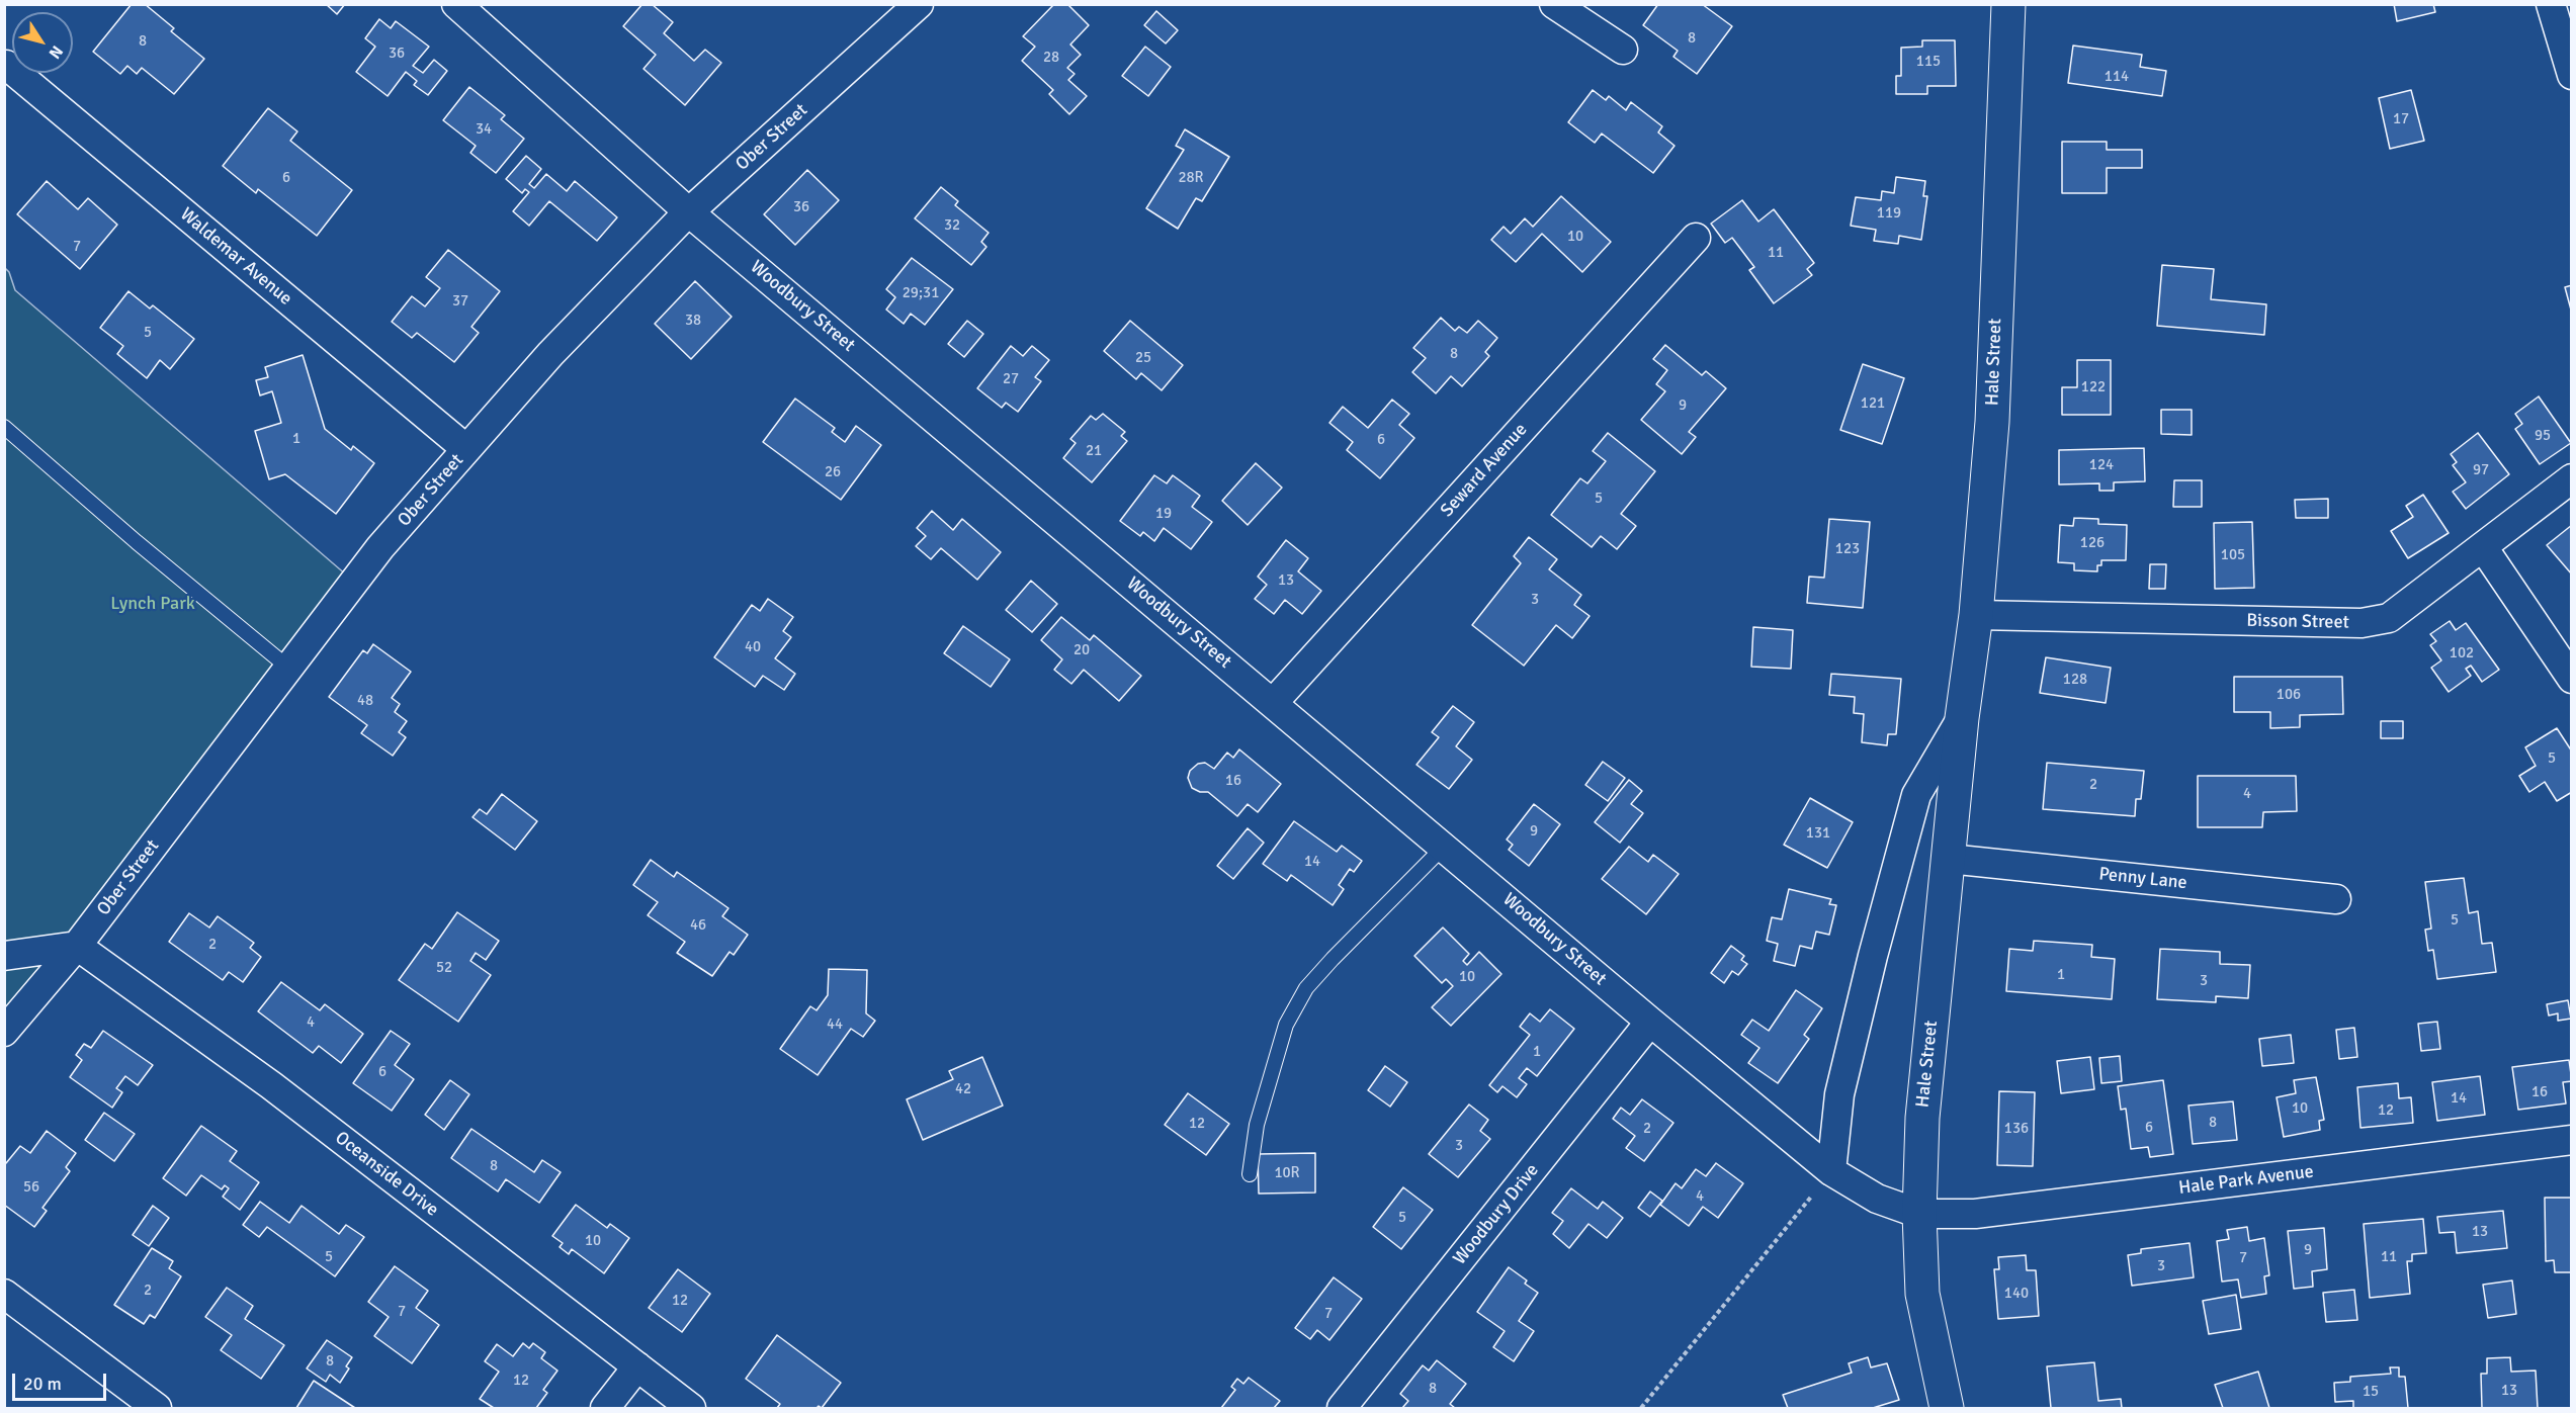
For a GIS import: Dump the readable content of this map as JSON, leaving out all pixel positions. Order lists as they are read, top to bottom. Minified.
{"streets":{"main road":["Hale Street"],"street":["Ober Street","Waldemar Avenue","Woodbury Street","Seward Avenue","Bisson Street","Penny Lane","Oceanside Drive","Hale Park Avenue","Woodbury Drive"]},"crossings":[["Ober Street","Waldemar Avenue"],["Ober Street","Woodbury Street"],["Ober Street","Oceanside Drive"],["Woodbury Street","Hale Street"],["Woodbury Street","Seward Avenue"],["Woodbury Street","Hale Park Avenue"],["Woodbury Street","Woodbury Drive"],["Hale Street","Bisson Street"],["Hale Street","Penny Lane"],["Hale Street","Hale Park Avenue"]],"parks":["Lynch Park"],"house_numbers":["8","8","36","28","115","114","17","34","6","28R","36","119","32","10","7","11","29;31","37","38","5","8","25","27","122","121","9","95","1","6","21","124","97","26","5","19","126","123","105","13","3","40","20","102","128","106","48","5","16","2","4","9","131","14","5","46","2","52","1","10","3","4","44","1","6","42","16","14","10","12","8","12","6","2","136","3","8","10R","56","4","5","13","10","9","5","11","7","3","2","140","12","7","7","8","12","8","13","15"],"scale_bar":"20 m","north":"bottom right"}
